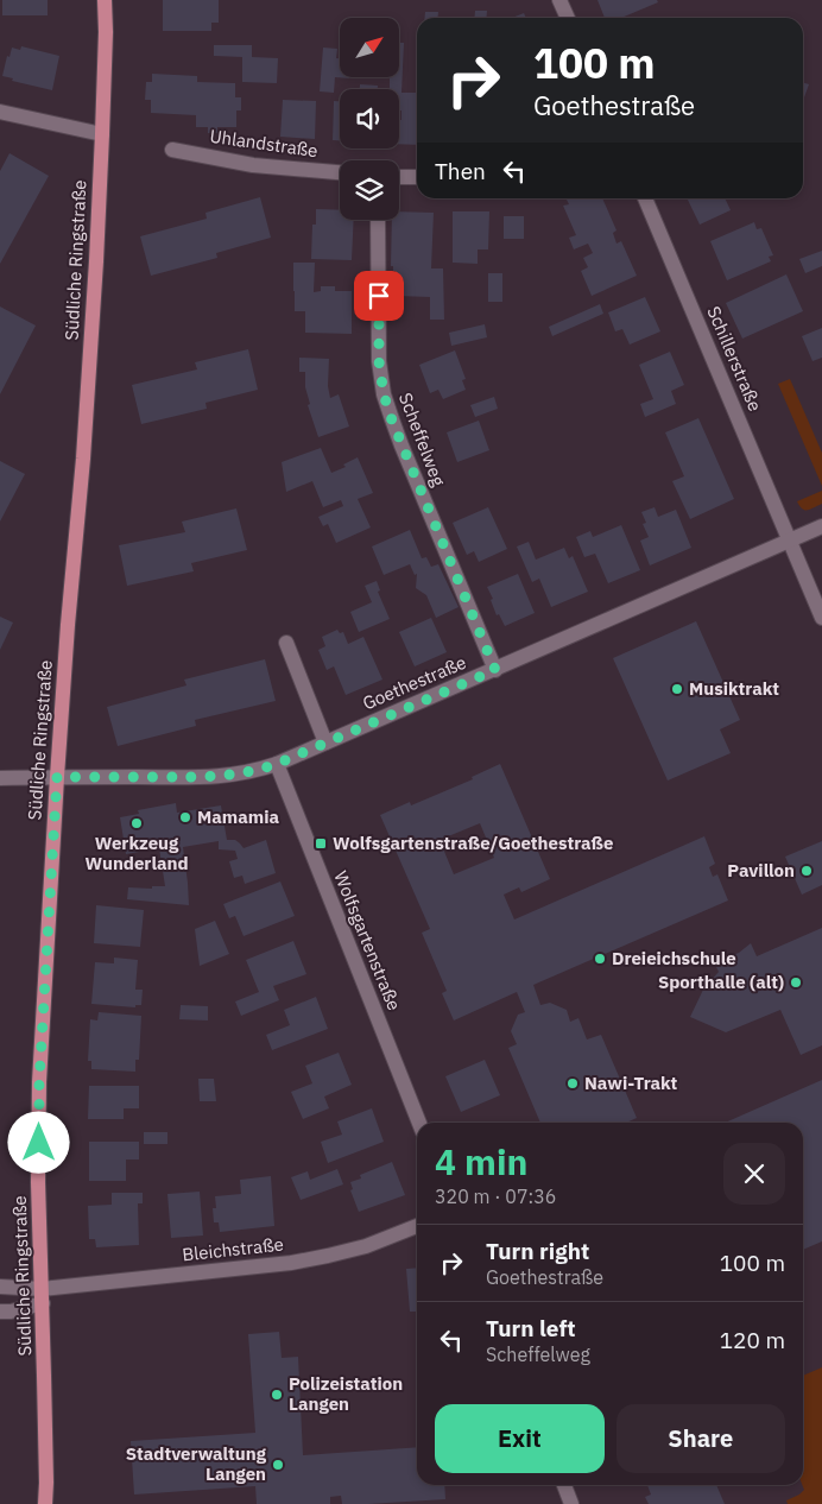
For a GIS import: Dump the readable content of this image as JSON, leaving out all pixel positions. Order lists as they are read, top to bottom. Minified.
{"streets":{"main road":["Südliche Ringstraße"],"street":["Uhlandstraße","Schillerstraße","Scheffelweg","Goethestraße","Wolfsgartenstraße","Bleichstraße"]},"crossings":[["Südliche Ringstraße","Goethestraße"],["Südliche Ringstraße","Bleichstraße"],["Schillerstraße","Goethestraße"],["Scheffelweg","Goethestraße"],["Goethestraße","Wolfsgartenstraße"]],"places":{"other":["Musiktrakt","Mamamia","Werkzeug Wunderland","Pavillon","Dreieichschule","Sporthalle (alt)","Nawi-Trakt","Polizeistation Langen","Stadtverwaltung Langen"],"transit":["Wolfsgartenstraße/Goethestraße"]},"north":"top right","page":{"turn":["100 m","Goethestraße"],"then":"Then","heading":["4 min","320 m · 07:36"],"list":[{"name":"Turn right","note":"Goethestraße","value":"100 m"},{"name":"Turn left","note":"Scheffelweg","value":"120 m"}],"buttons":["Exit","Share"]}}
